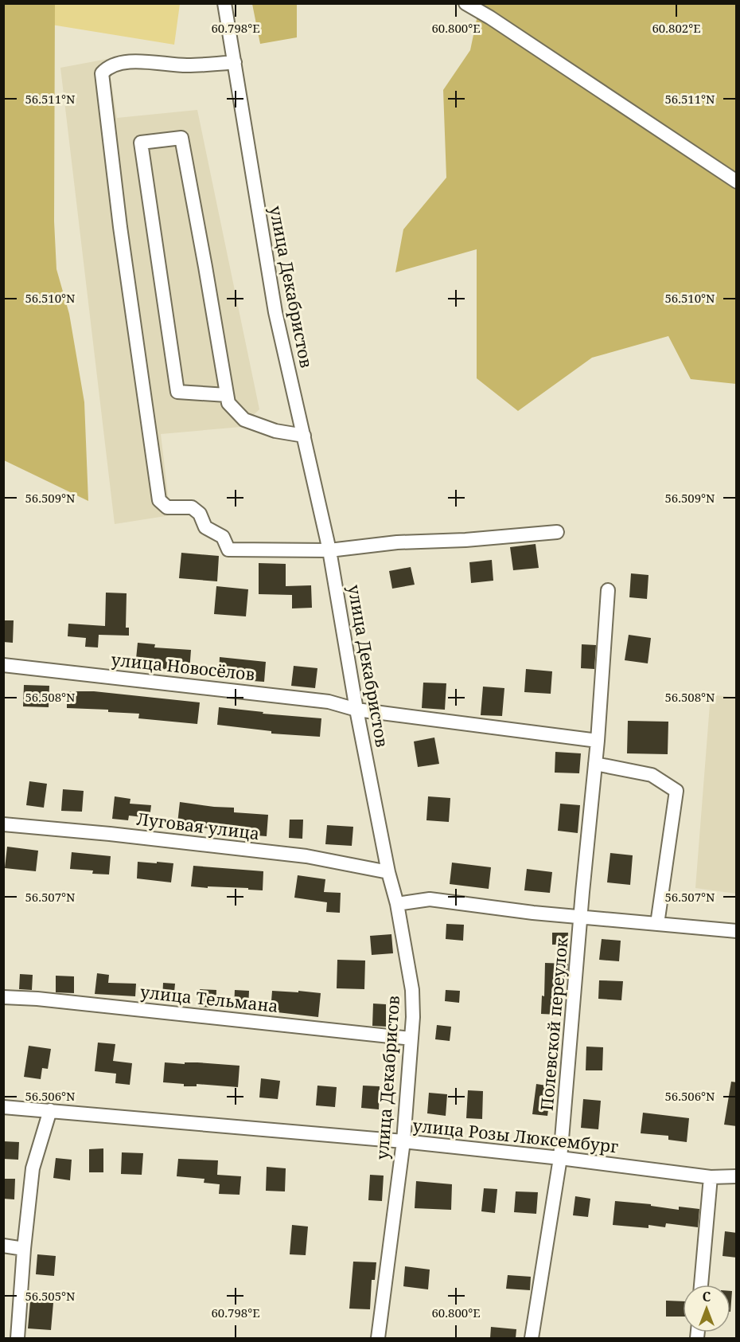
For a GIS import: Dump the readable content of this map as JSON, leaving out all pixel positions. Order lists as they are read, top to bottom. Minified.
{"streets":{"street":["улица Декабристов","улица Новосёлов","Луговая улица","улица Тельмана","Полевской переулок","улица Розы Люксембург"]},"crossings":[["улица Декабристов","улица Новосёлов"],["улица Декабристов","Луговая улица"],["улица Декабристов","улица Тельмана"],["улица Декабристов","улица Розы Люксембург"],["улица Новосёлов","Полевской переулок"],["Полевской переулок","улица Розы Люксембург"]],"north":"top","coordinates":["60.798°E","60.800°E","60.802°E","56.511°N","56.510°N","56.509°N","56.508°N","56.507°N","56.506°N","56.505°N"]}
